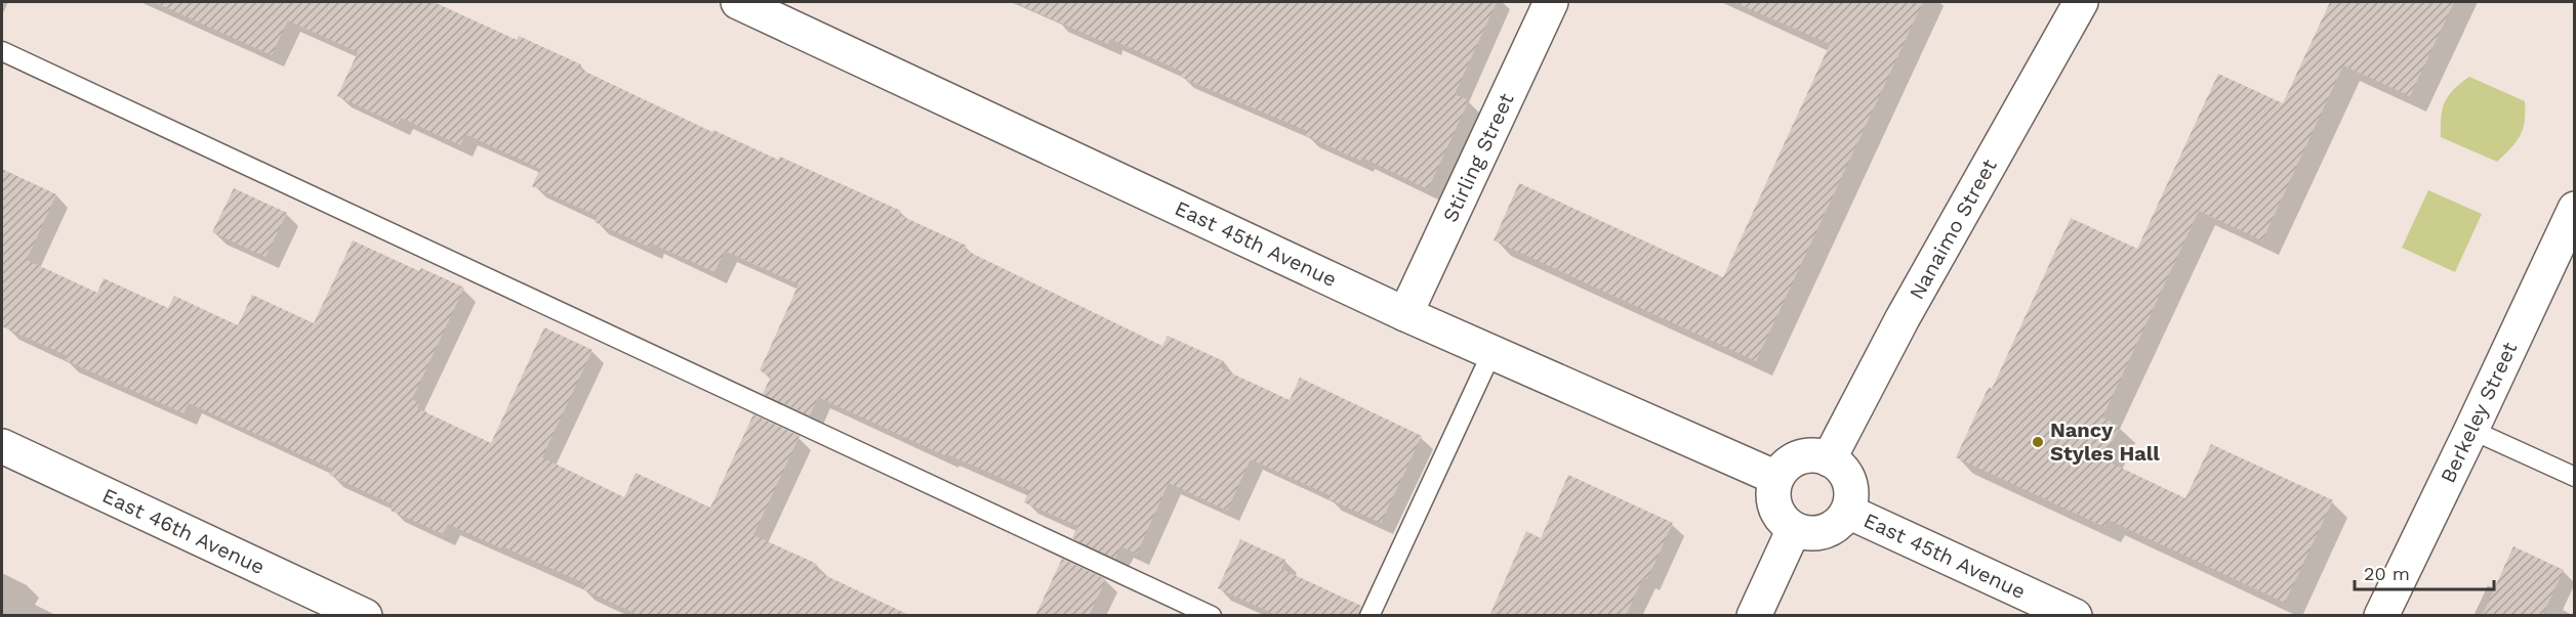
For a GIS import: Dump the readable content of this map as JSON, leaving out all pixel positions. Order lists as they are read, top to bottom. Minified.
{"streets":{"street":["Stirling Street","Nanaimo Street","East 45th Avenue","Berkeley Street","East 46th Avenue"]},"crossings":[["Stirling Street","East 45th Avenue"],["Nanaimo Street","East 45th Avenue"]],"places":["Nancy Styles Hall"],"scale_bar":"20 m"}
